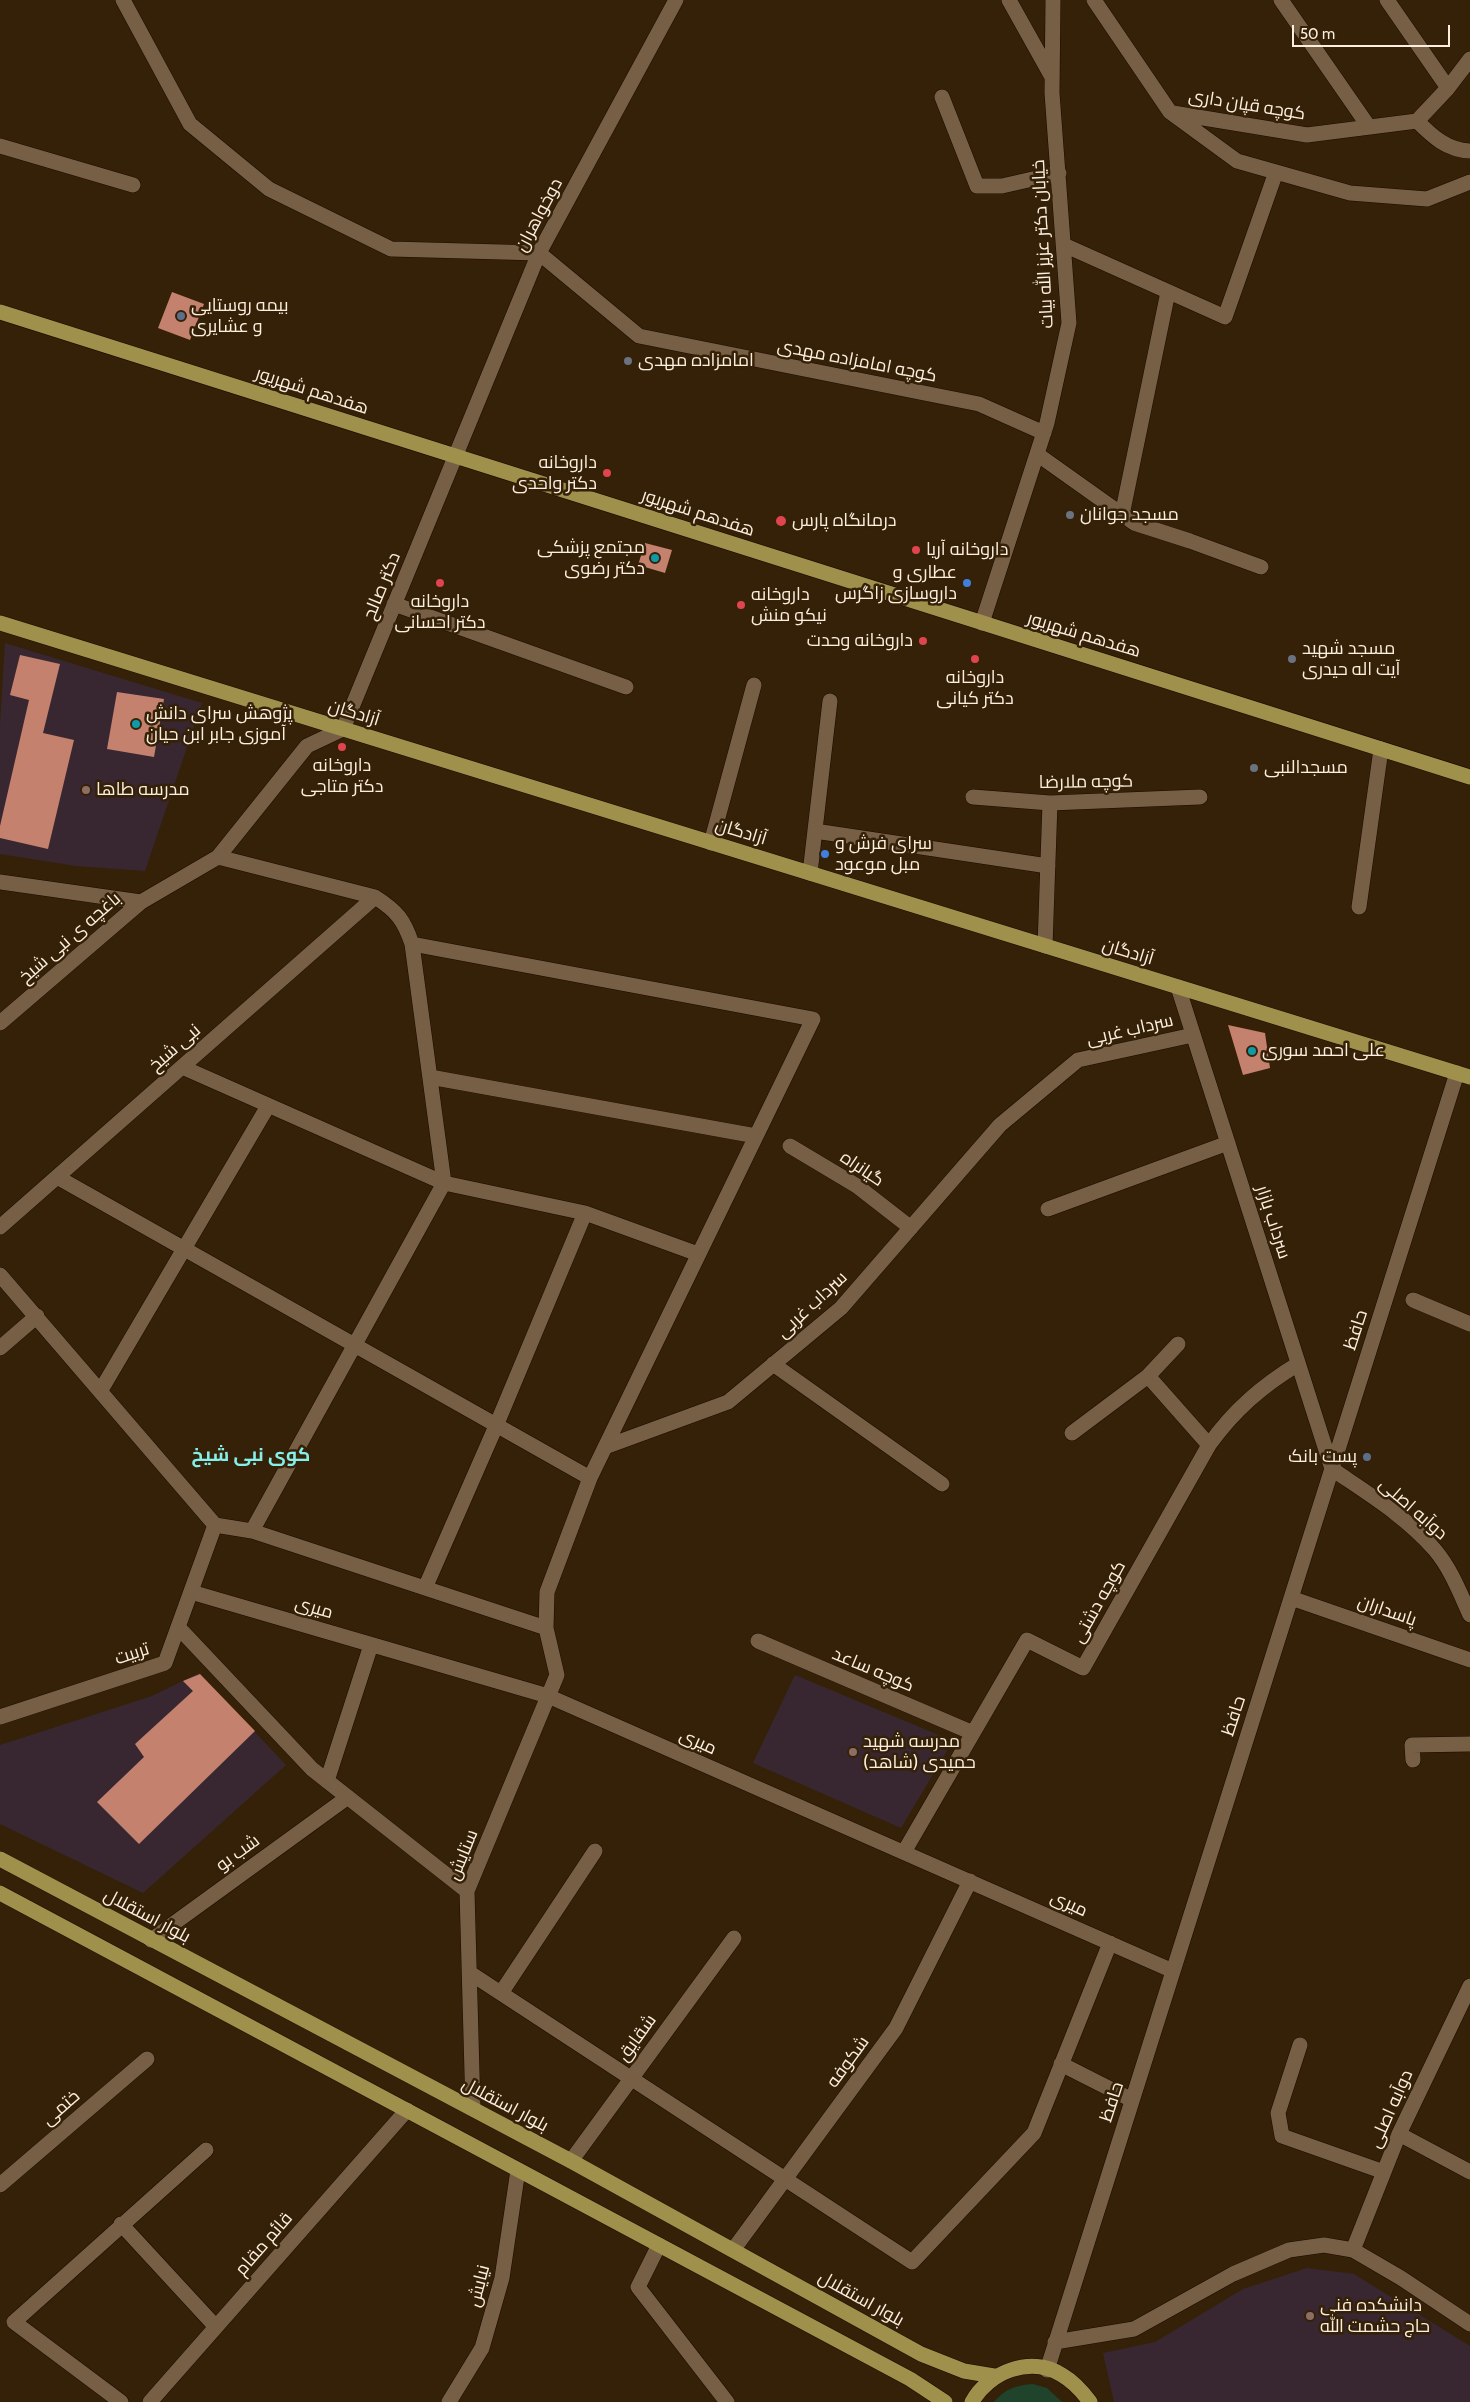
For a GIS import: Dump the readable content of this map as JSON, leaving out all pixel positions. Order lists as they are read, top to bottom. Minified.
{"streets":{"main road":["هفدهم شهریور","آزادگان","بلوار استقلال"],"street":["کوچه قپان داری","دوخواهران","خیابان دکتر عزیز الله بیات","کوچه امامزاده مهدی","دکتر صالح","کوچه ملارضا","باغچه ی نبی شیخ","سرداب غربی","نبی شیخ","گیانراه","سرداب بازار","حافظ","دوآبه اصلی","کوچه دشتی","میری","پاسداران","تربیت","کوچه ساعد","شب بو","ستایش","شقایق","شکوفه","ختمی","قائم مقام","نیایش"]},"crossings":[["دوخواهران","کوچه امامزاده مهدی"],["دوخواهران","هفدهم شهریور"],["دوخواهران","دکتر صالح"],["خیابان دکتر عزیز الله بیات","کوچه امامزاده مهدی"],["خیابان دکتر عزیز الله بیات","هفدهم شهریور"],["هفدهم شهریور","دکتر صالح"],["دکتر صالح","آزادگان"],["آزادگان","سرداب بازار"],["آزادگان","حافظ"],["سرداب غربی","گیانراه"],["سرداب غربی","سرداب بازار"],["سرداب بازار","حافظ"],["سرداب بازار","دوآبه اصلی"],["سرداب بازار","کوچه دشتی"],["حافظ","دوآبه اصلی"],["حافظ","میری"],["حافظ","پاسداران"],["کوچه دشتی","میری"],["کوچه دشتی","کوچه ساعد"],["میری","تربیت"],["میری","ستایش"],["میری","شکوفه"],["شب بو","بلوار استقلال"],["ستایش","بلوار استقلال"],["بلوار استقلال","شقایق"],["بلوار استقلال","شکوفه"]],"districts":["کوی نبی شیخ"],"places":["بیمه روستایی و عشایری","امامزاده مهدی","داروخانه دکتر واحدی","مسجد جوانان","درمانگاه پارس","داروخانه آریا","مجتمع پزشکی دکتر رضوی","داروخانه دکتر احسانی","عطاری و داروسازی زاگرس","داروخانه نیکو منش","داروخانه وحدت","داروخانه دکتر کیانی","مسجد شهید آیت اله حیدری","پژوهش سرای دانش آموزی جابر ابن حیان","داروخانه دکتر متاجی","مسجدالنبی","مدرسه طاها","سرای فرش و مبل موعود","علی احمد سوری","پست بانک","مدرسه شهید حمیدی (شاهد)","دانشکده فنی حاج حشمت الله"],"scale_bar":"50 m"}
